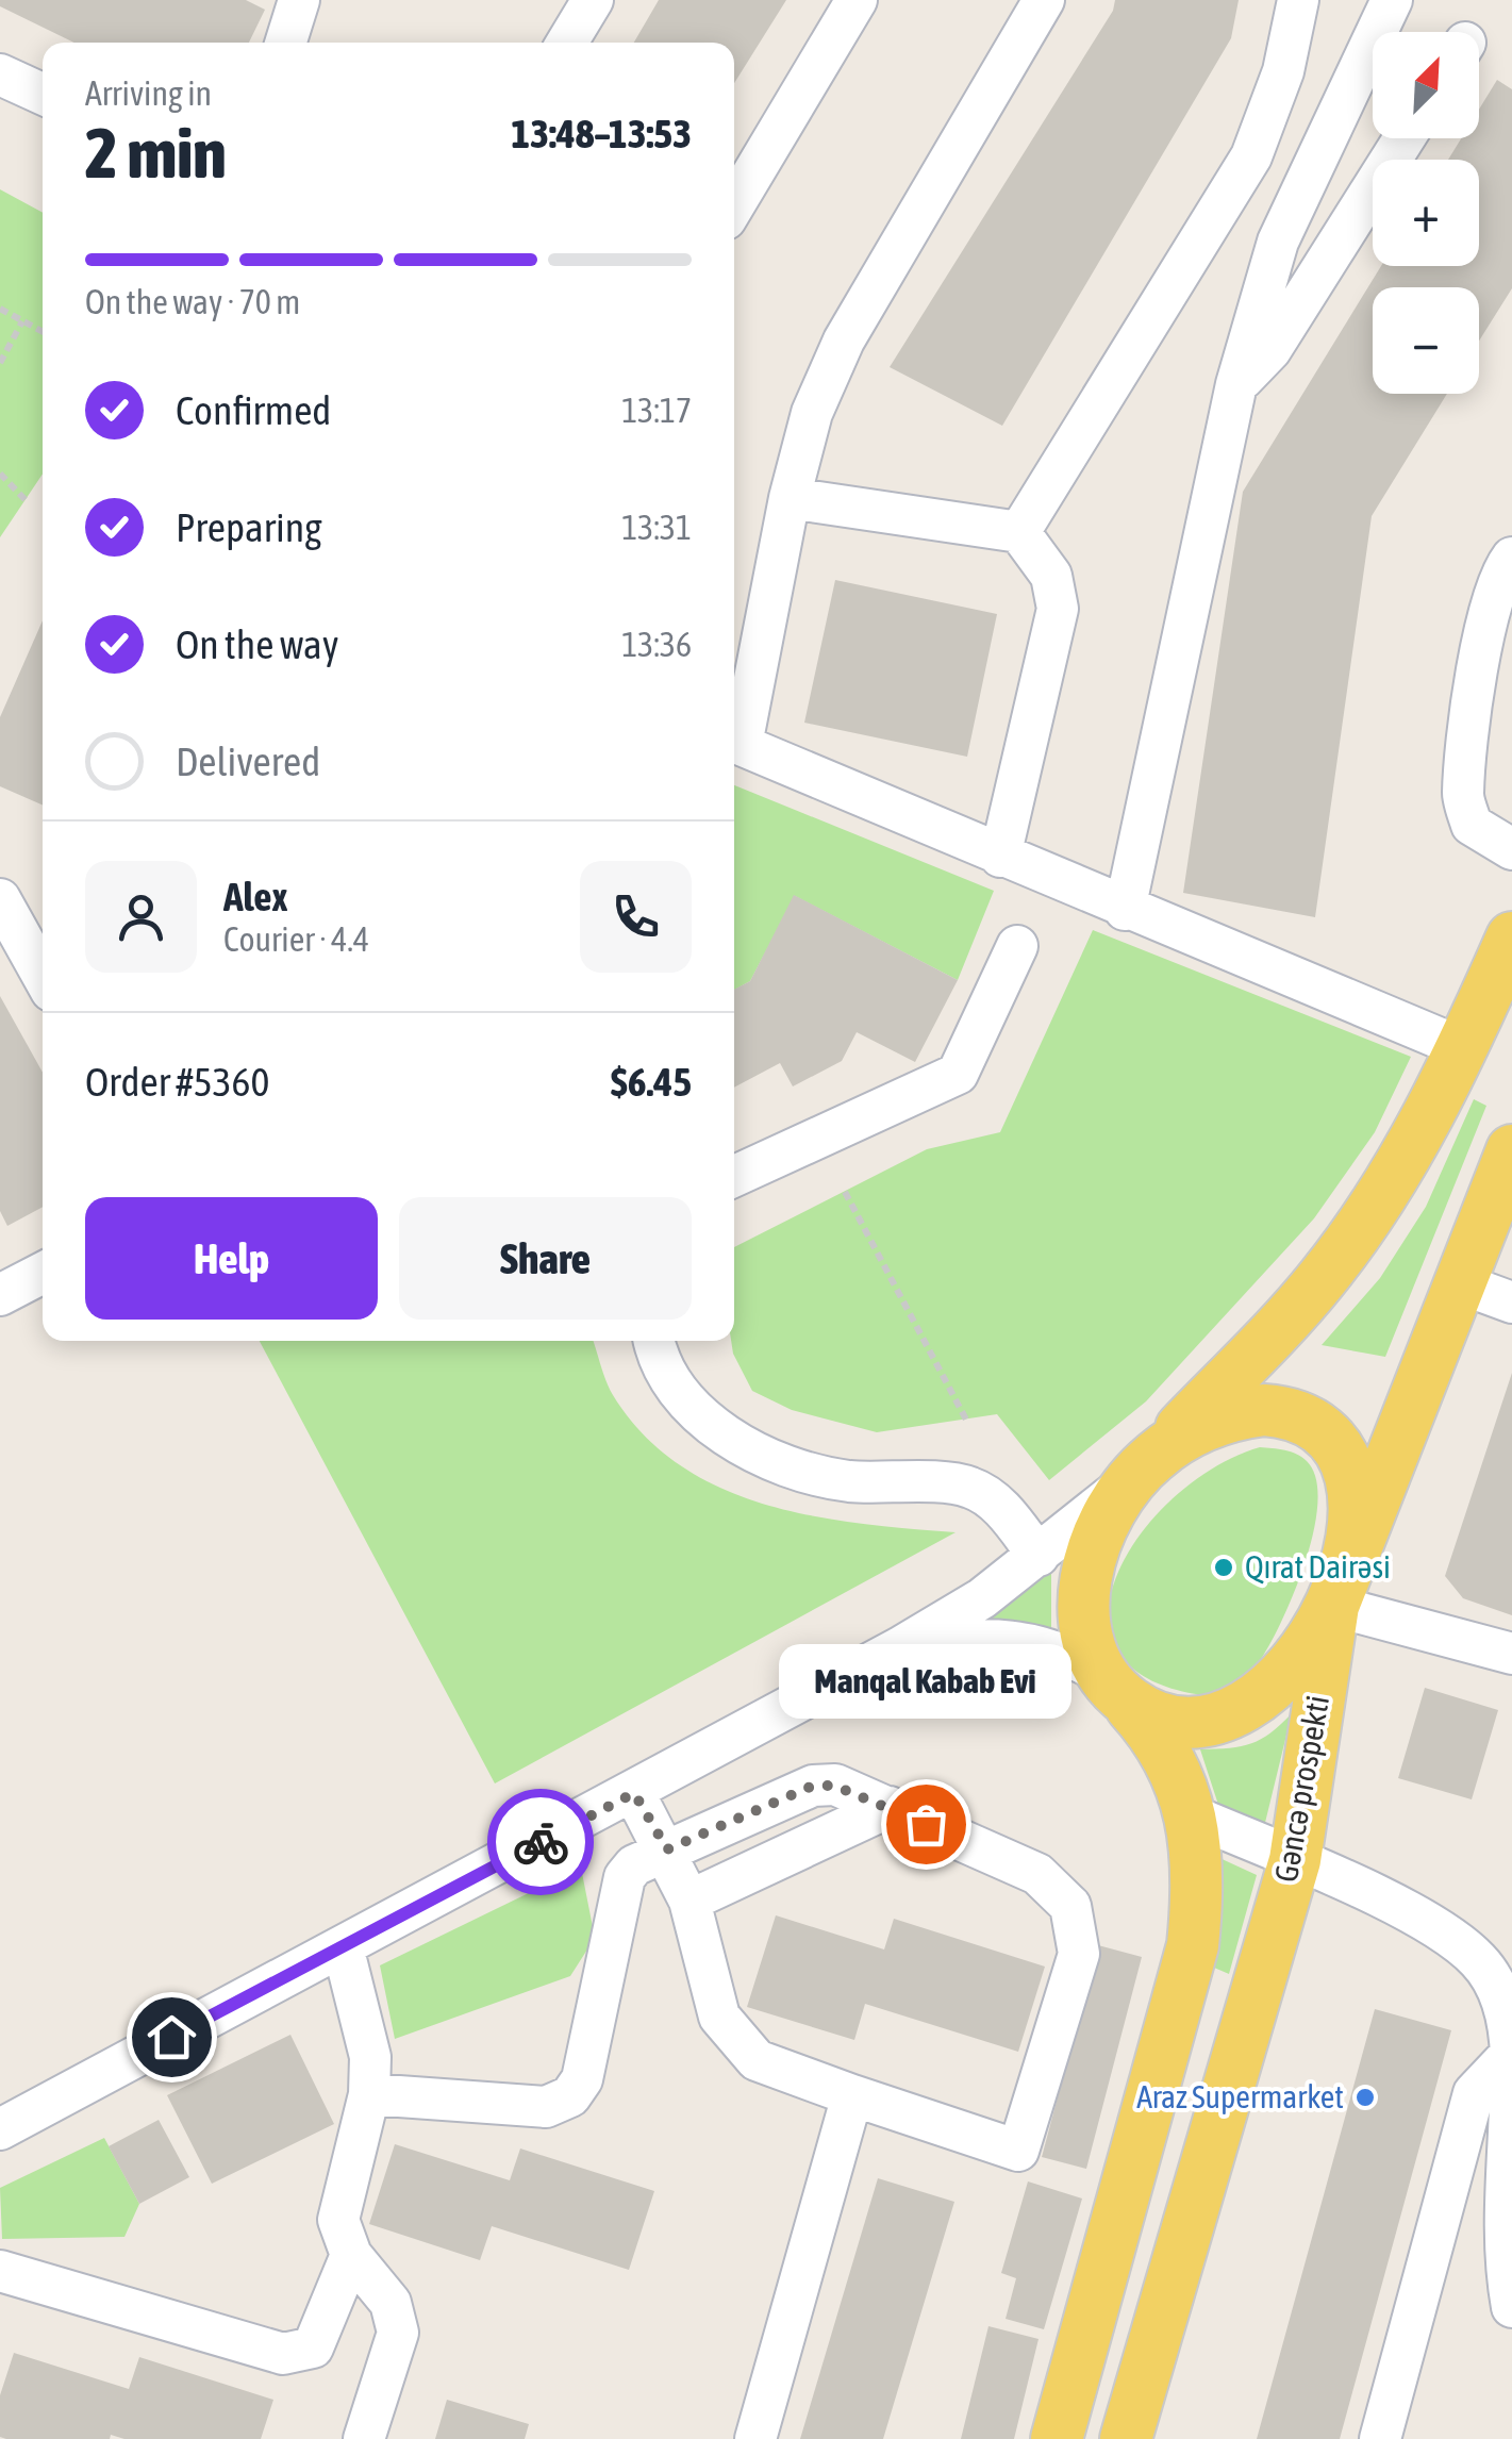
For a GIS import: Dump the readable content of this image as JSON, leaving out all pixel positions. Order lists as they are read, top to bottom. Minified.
{"streets":{"main road":["Gəncə prospekti"]},"places":["Qırat Dairəsi","Manqal Kabab Evi","Araz Supermarket"],"north":"top right","page":{"map_buttons":["+","−"],"heading":["2 min","Arriving in","13:48–13:53"],"panel":["Alex","Courier · 4.4","Order #5360","$6.45"],"bar":"On the way · 70 m","list":[["Confirmed","13:17"],["Preparing","13:31"],["On the way","13:36"],"Delivered"],"buttons":["Help","Share"],"bubble":"Manqal Kabab Evi"}}
